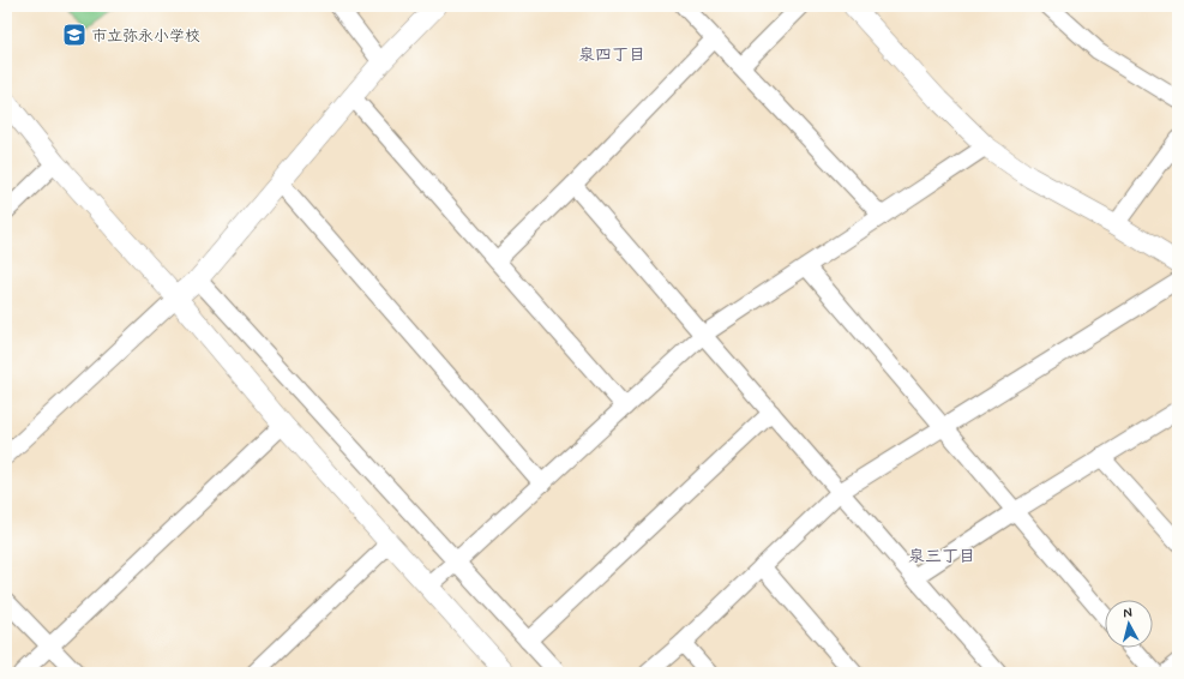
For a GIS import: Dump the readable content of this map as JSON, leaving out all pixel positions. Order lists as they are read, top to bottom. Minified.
{"districts":["泉四丁目","泉三丁目"],"places":{"school or university":["市立弥永小学校"]},"north":"top"}
